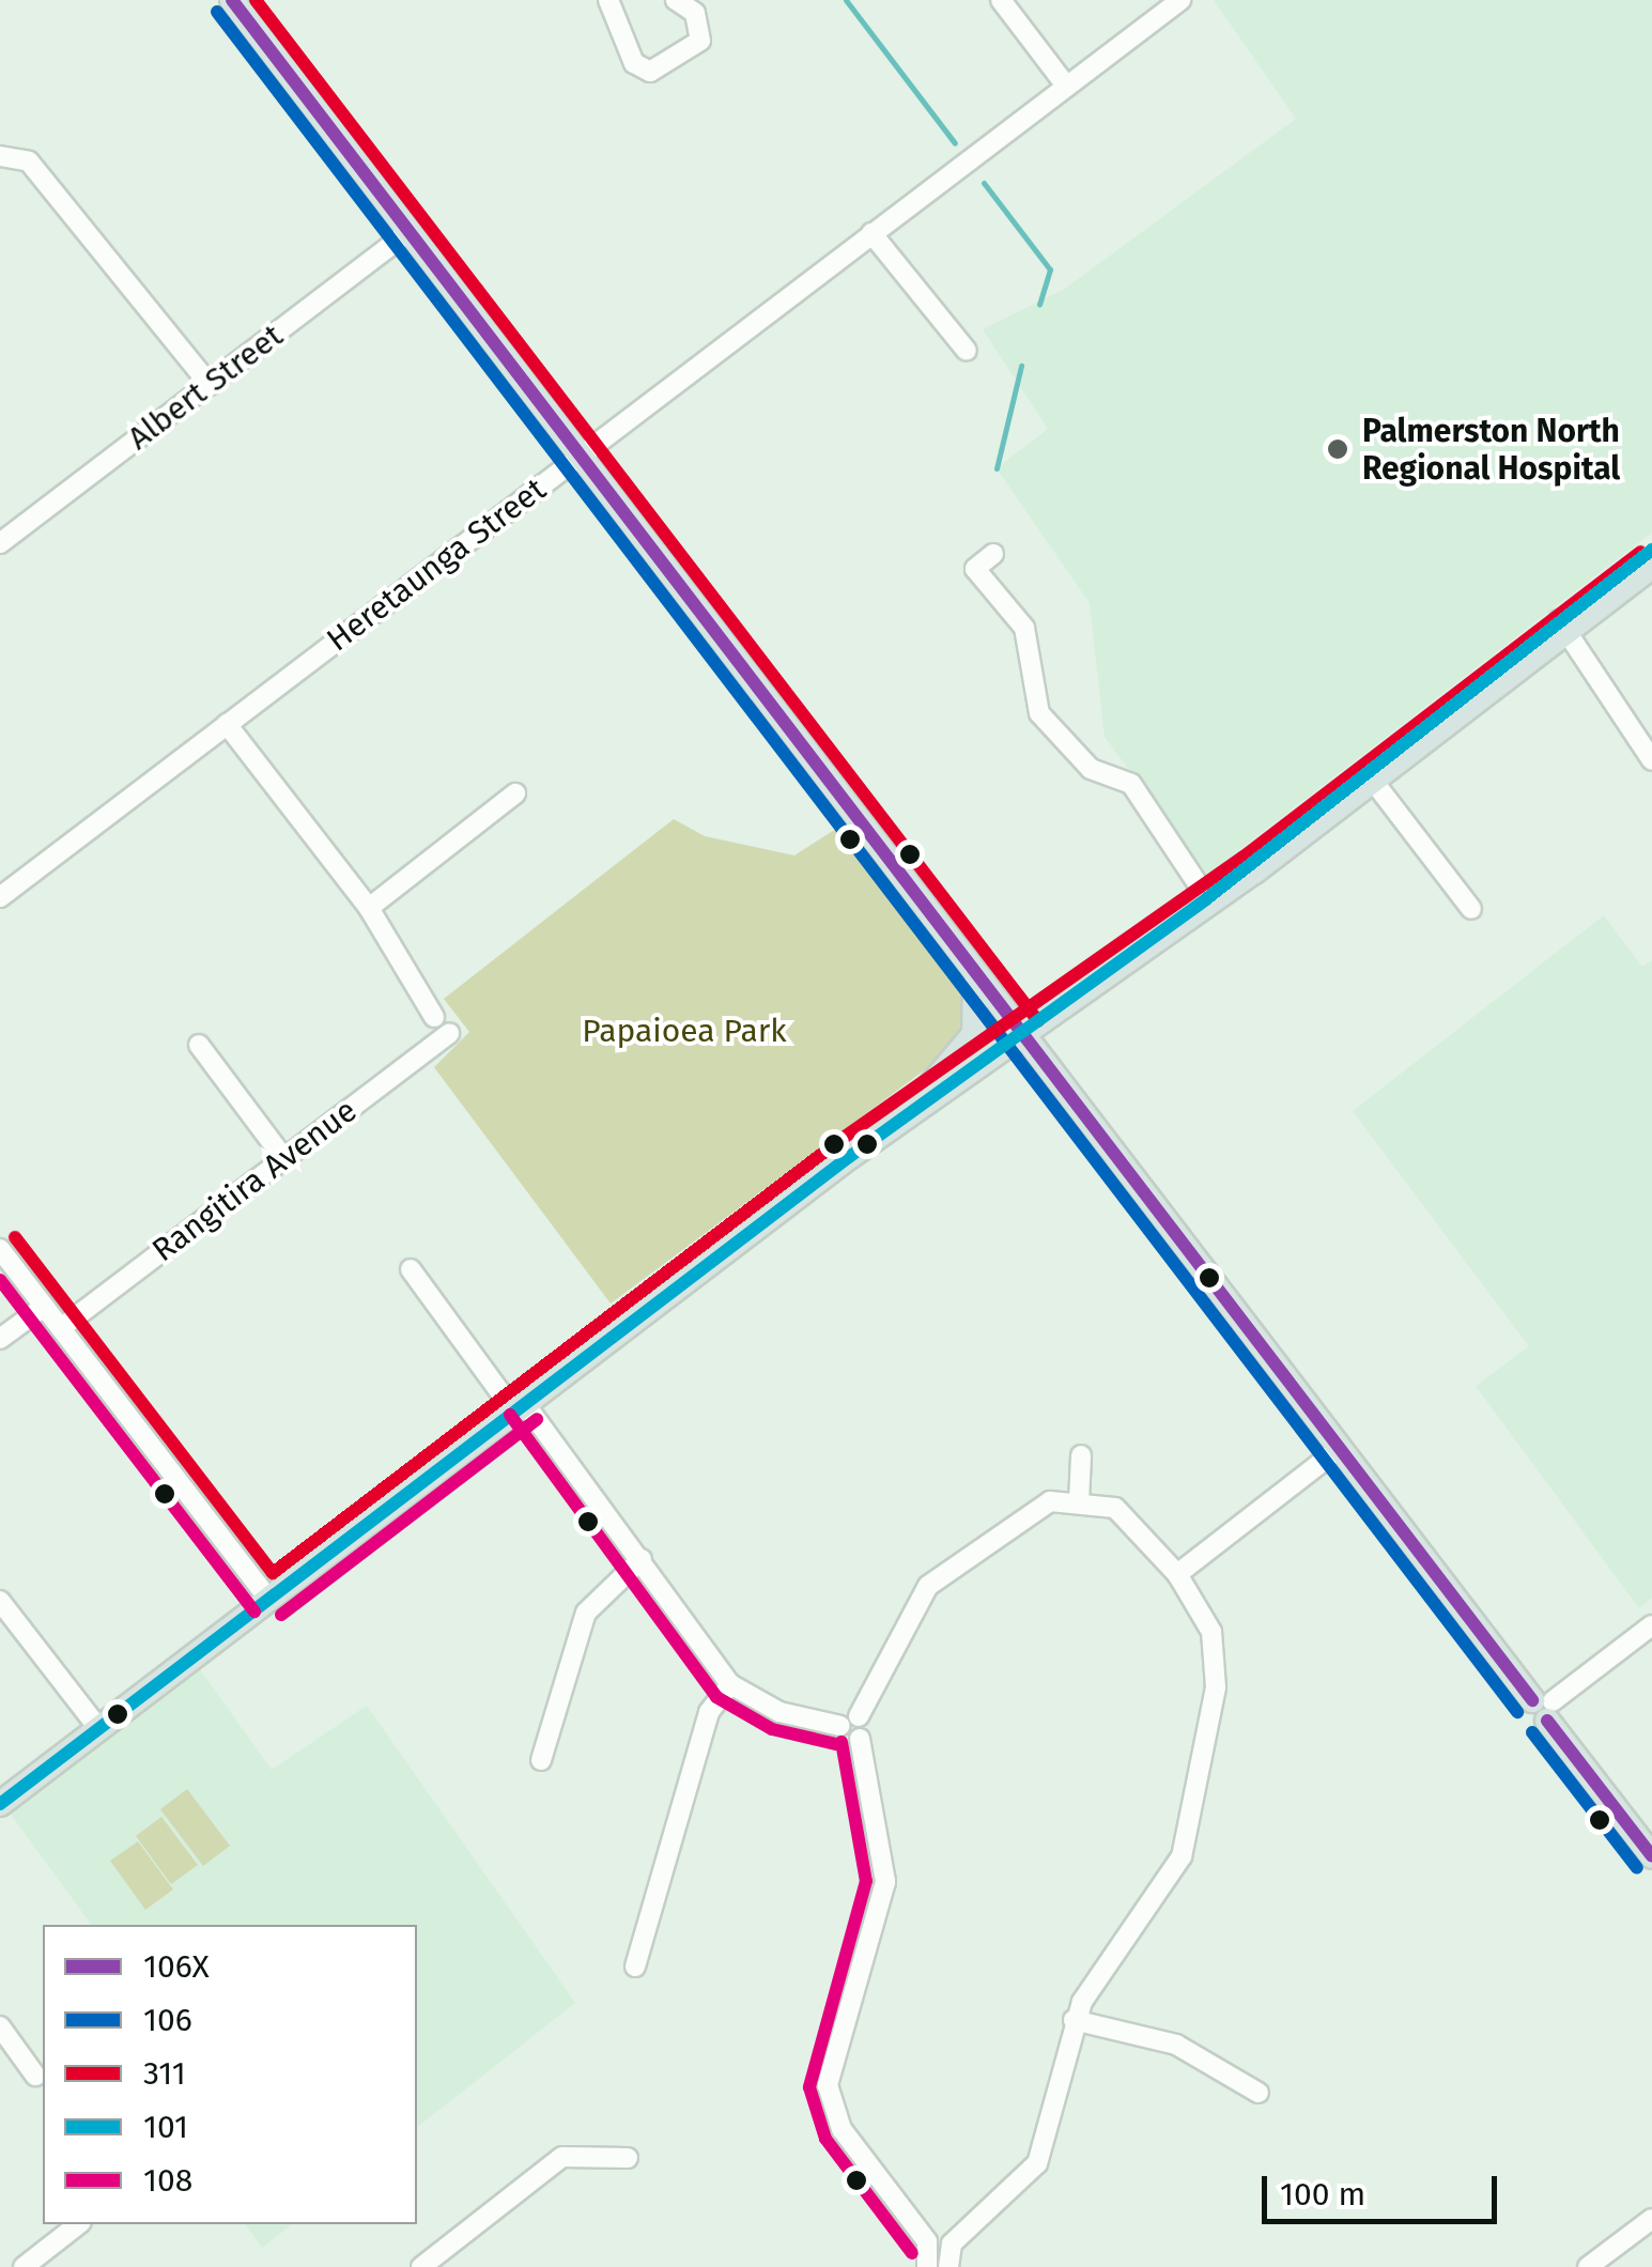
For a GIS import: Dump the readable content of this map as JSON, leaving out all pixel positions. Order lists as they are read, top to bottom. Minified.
{"streets":{"street":["Albert Street","Heretaunga Street","Rangitira Avenue"]},"parks":["Papaioea Park"],"places":["Palmerston North Regional Hospital"],"lines":["transit line 106X","transit line 311","transit line 106","transit line 101","transit line 108"],"legend":["106X","106","311","101","108"],"scale_bar":"100 m"}
